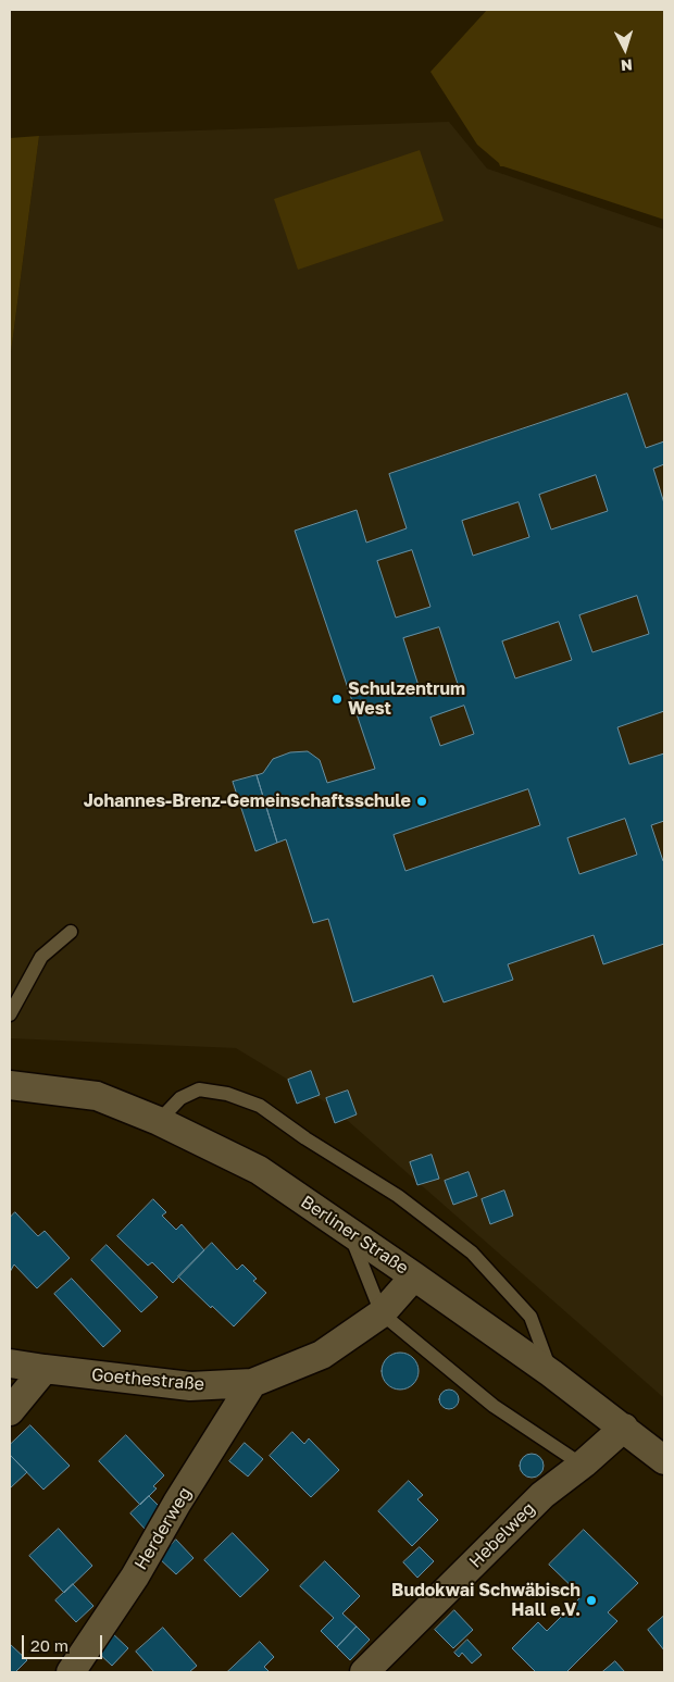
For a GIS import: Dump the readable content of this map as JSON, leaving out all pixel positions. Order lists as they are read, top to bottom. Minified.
{"streets":{"street":["Berliner Straße","Goethestraße","Herderweg","Hebelweg"]},"crossings":[["Berliner Straße","Goethestraße"],["Berliner Straße","Hebelweg"],["Goethestraße","Herderweg"]],"places":["Schulzentrum West","Johannes-Brenz-Gemeinschaftsschule","Budokwai Schwäbisch Hall e.V."],"scale_bar":"20 m","north":"bottom"}
